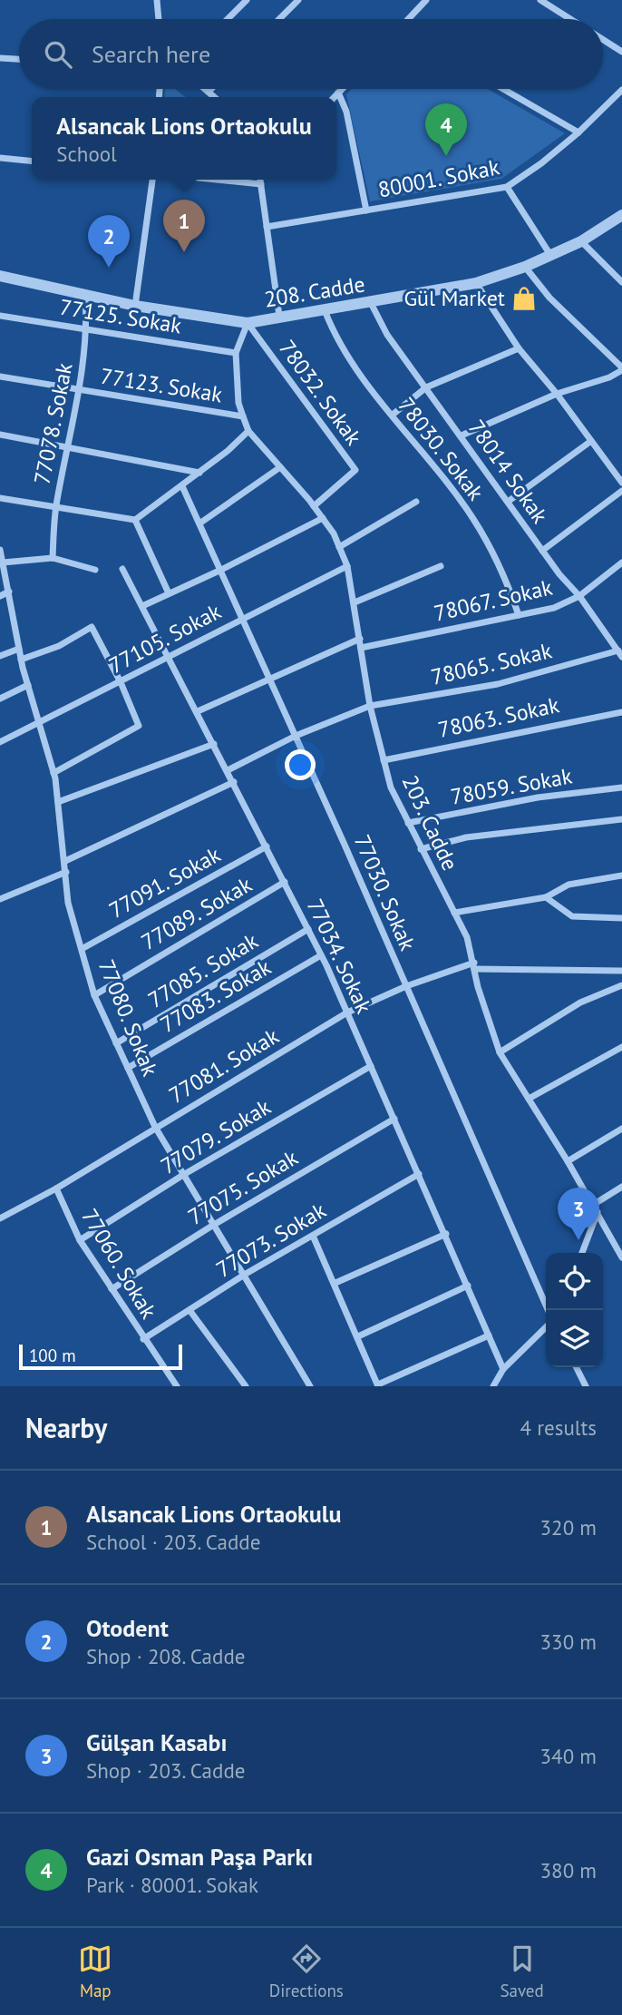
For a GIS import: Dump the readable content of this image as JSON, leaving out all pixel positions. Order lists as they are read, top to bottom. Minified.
{"streets":{"street":["80001. Sokak","208. Cadde","77125. Sokak","77123. Sokak","78032. Sokak","77078. Sokak","78030. Sokak","78014 Sokak","78067. Sokak","77105. Sokak","78065. Sokak","78063. Sokak","78059. Sokak","203. Cadde","77091. Sokak","77030. Sokak","77089. Sokak","77034. Sokak","77085. Sokak","77083. Sokak","77080. Sokak","77081. Sokak","77079. Sokak","77075. Sokak","77073. Sokak","77060. Sokak"]},"crossings":[["208. Cadde","78032. Sokak"],["208. Cadde","77078. Sokak"],["208. Cadde","78030. Sokak"],["208. Cadde","78014 Sokak"],["208. Cadde","203. Cadde"],["77125. Sokak","77078. Sokak"],["77125. Sokak","203. Cadde"],["77123. Sokak","77078. Sokak"],["77123. Sokak","203. Cadde"],["78032. Sokak","203. Cadde"],["78030. Sokak","78067. Sokak"],["78014 Sokak","78067. Sokak"],["78014 Sokak","78065. Sokak"],["78067. Sokak","203. Cadde"],["77105. Sokak","203. Cadde"],["77105. Sokak","77030. Sokak"],["77105. Sokak","77034. Sokak"],["77105. Sokak","77080. Sokak"],["78065. Sokak","203. Cadde"],["78065. Sokak","77030. Sokak"],["78065. Sokak","77034. Sokak"],["78063. Sokak","203. Cadde"],["78059. Sokak","203. Cadde"],["203. Cadde","77081. Sokak"],["77091. Sokak","77034. Sokak"],["77091. Sokak","77080. Sokak"],["77030. Sokak","77081. Sokak"],["77089. Sokak","77034. Sokak"],["77089. Sokak","77080. Sokak"],["77034. Sokak","77085. Sokak"],["77034. Sokak","77083. Sokak"],["77034. Sokak","77081. Sokak"],["77034. Sokak","77079. Sokak"],["77034. Sokak","77075. Sokak"],["77034. Sokak","77073. Sokak"],["77085. Sokak","77080. Sokak"],["77083. Sokak","77080. Sokak"],["77080. Sokak","77081. Sokak"],["77080. Sokak","77079. Sokak"],["77080. Sokak","77075. Sokak"],["77080. Sokak","77073. Sokak"],["77081. Sokak","77060. Sokak"],["77079. Sokak","77060. Sokak"],["77075. Sokak","77060. Sokak"],["77073. Sokak","77060. Sokak"]],"places":{"shop":["Gül Market"]},"scale_bar":"100 m","page":{"search":"Search here","popup":["Alsancak Lions Ortaokulu","School"],"pins":["4","1","2","3"],"scale":"100 m","heading":["Nearby","4 results"],"list":[{"mark":"1","name":"Alsancak Lions Ortaokulu","note":"School · 203. Cadde","value":"320 m"},{"mark":"2","name":"Otodent","note":"Shop · 208. Cadde","value":"330 m"},{"mark":"3","name":"Gülşan Kasabı","note":"Shop · 203. Cadde","value":"340 m"},{"mark":"4","name":"Gazi Osman Paşa Parkı","note":"Park · 80001. Sokak","value":"380 m"}],"nav":["Map","Directions","Saved"]}}
